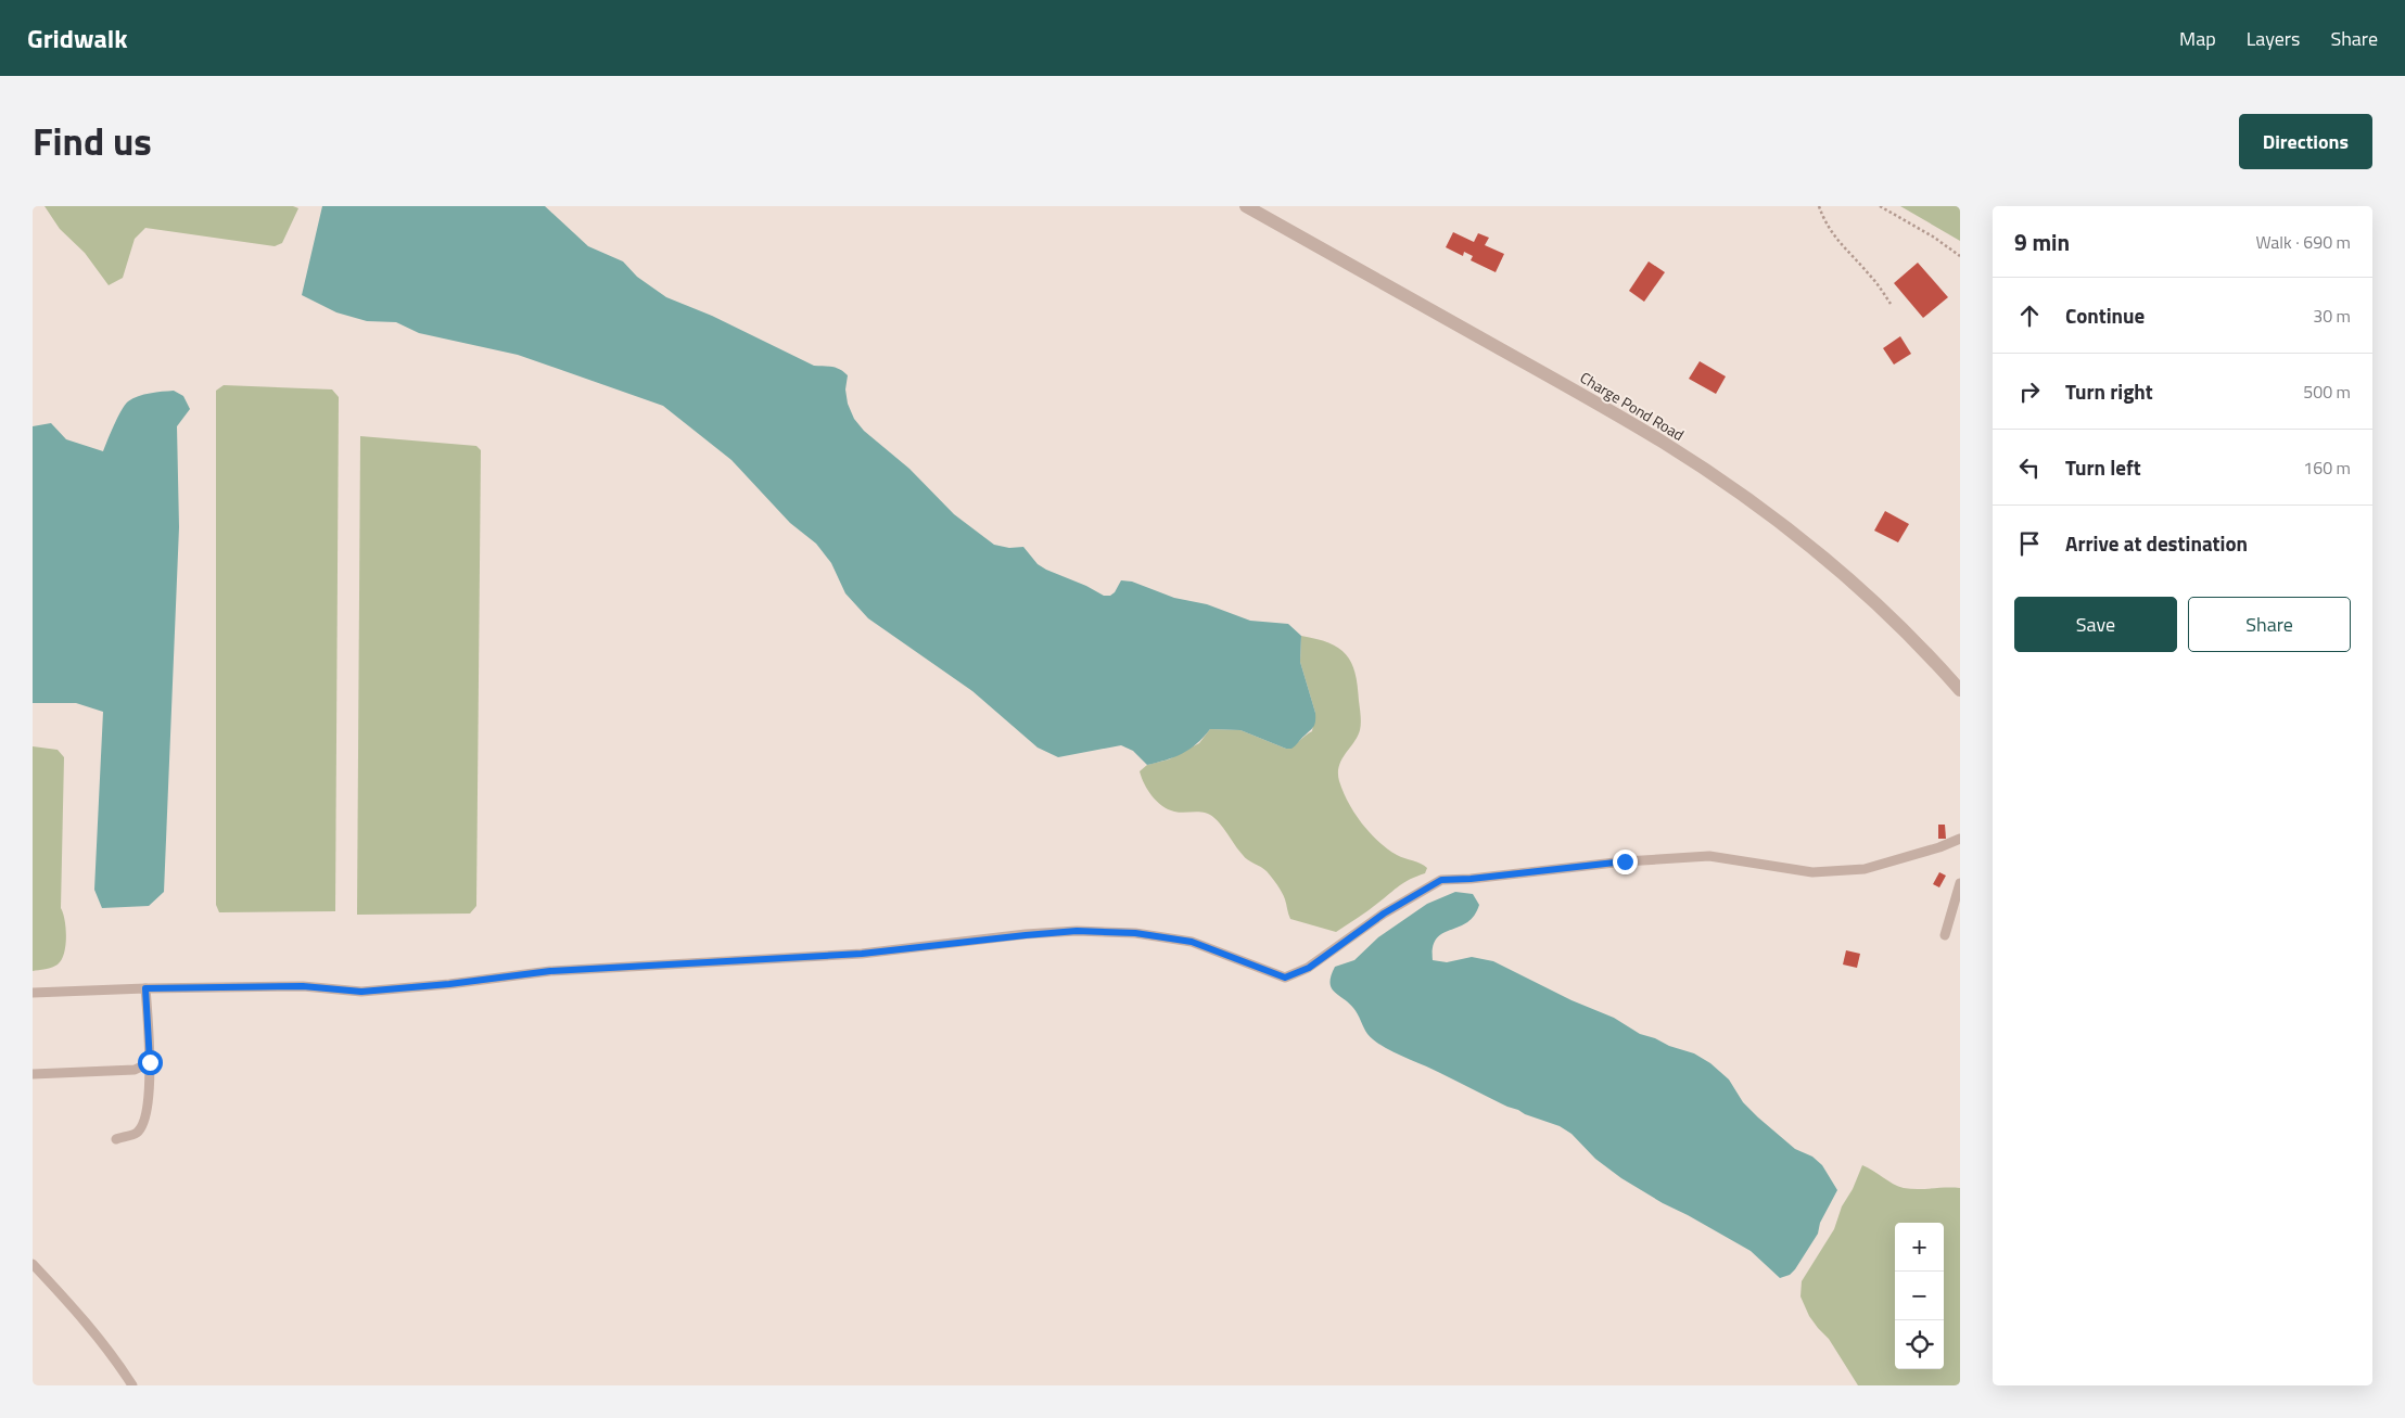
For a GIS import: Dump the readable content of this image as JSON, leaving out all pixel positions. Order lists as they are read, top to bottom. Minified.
{"streets":{"street":["Charge Pond Road"]},"page":{"header":"Gridwalk","nav":["Map","Layers","Share"],"title":"Find us","buttons":["Directions",["Save","Share"]],"heading":["9 min","Walk · 690 m"],"list":[["Continue","30 m"],["Turn right","500 m"],["Turn left","160 m"],"Arrive at destination"],"map_buttons":["+","−"]}}
